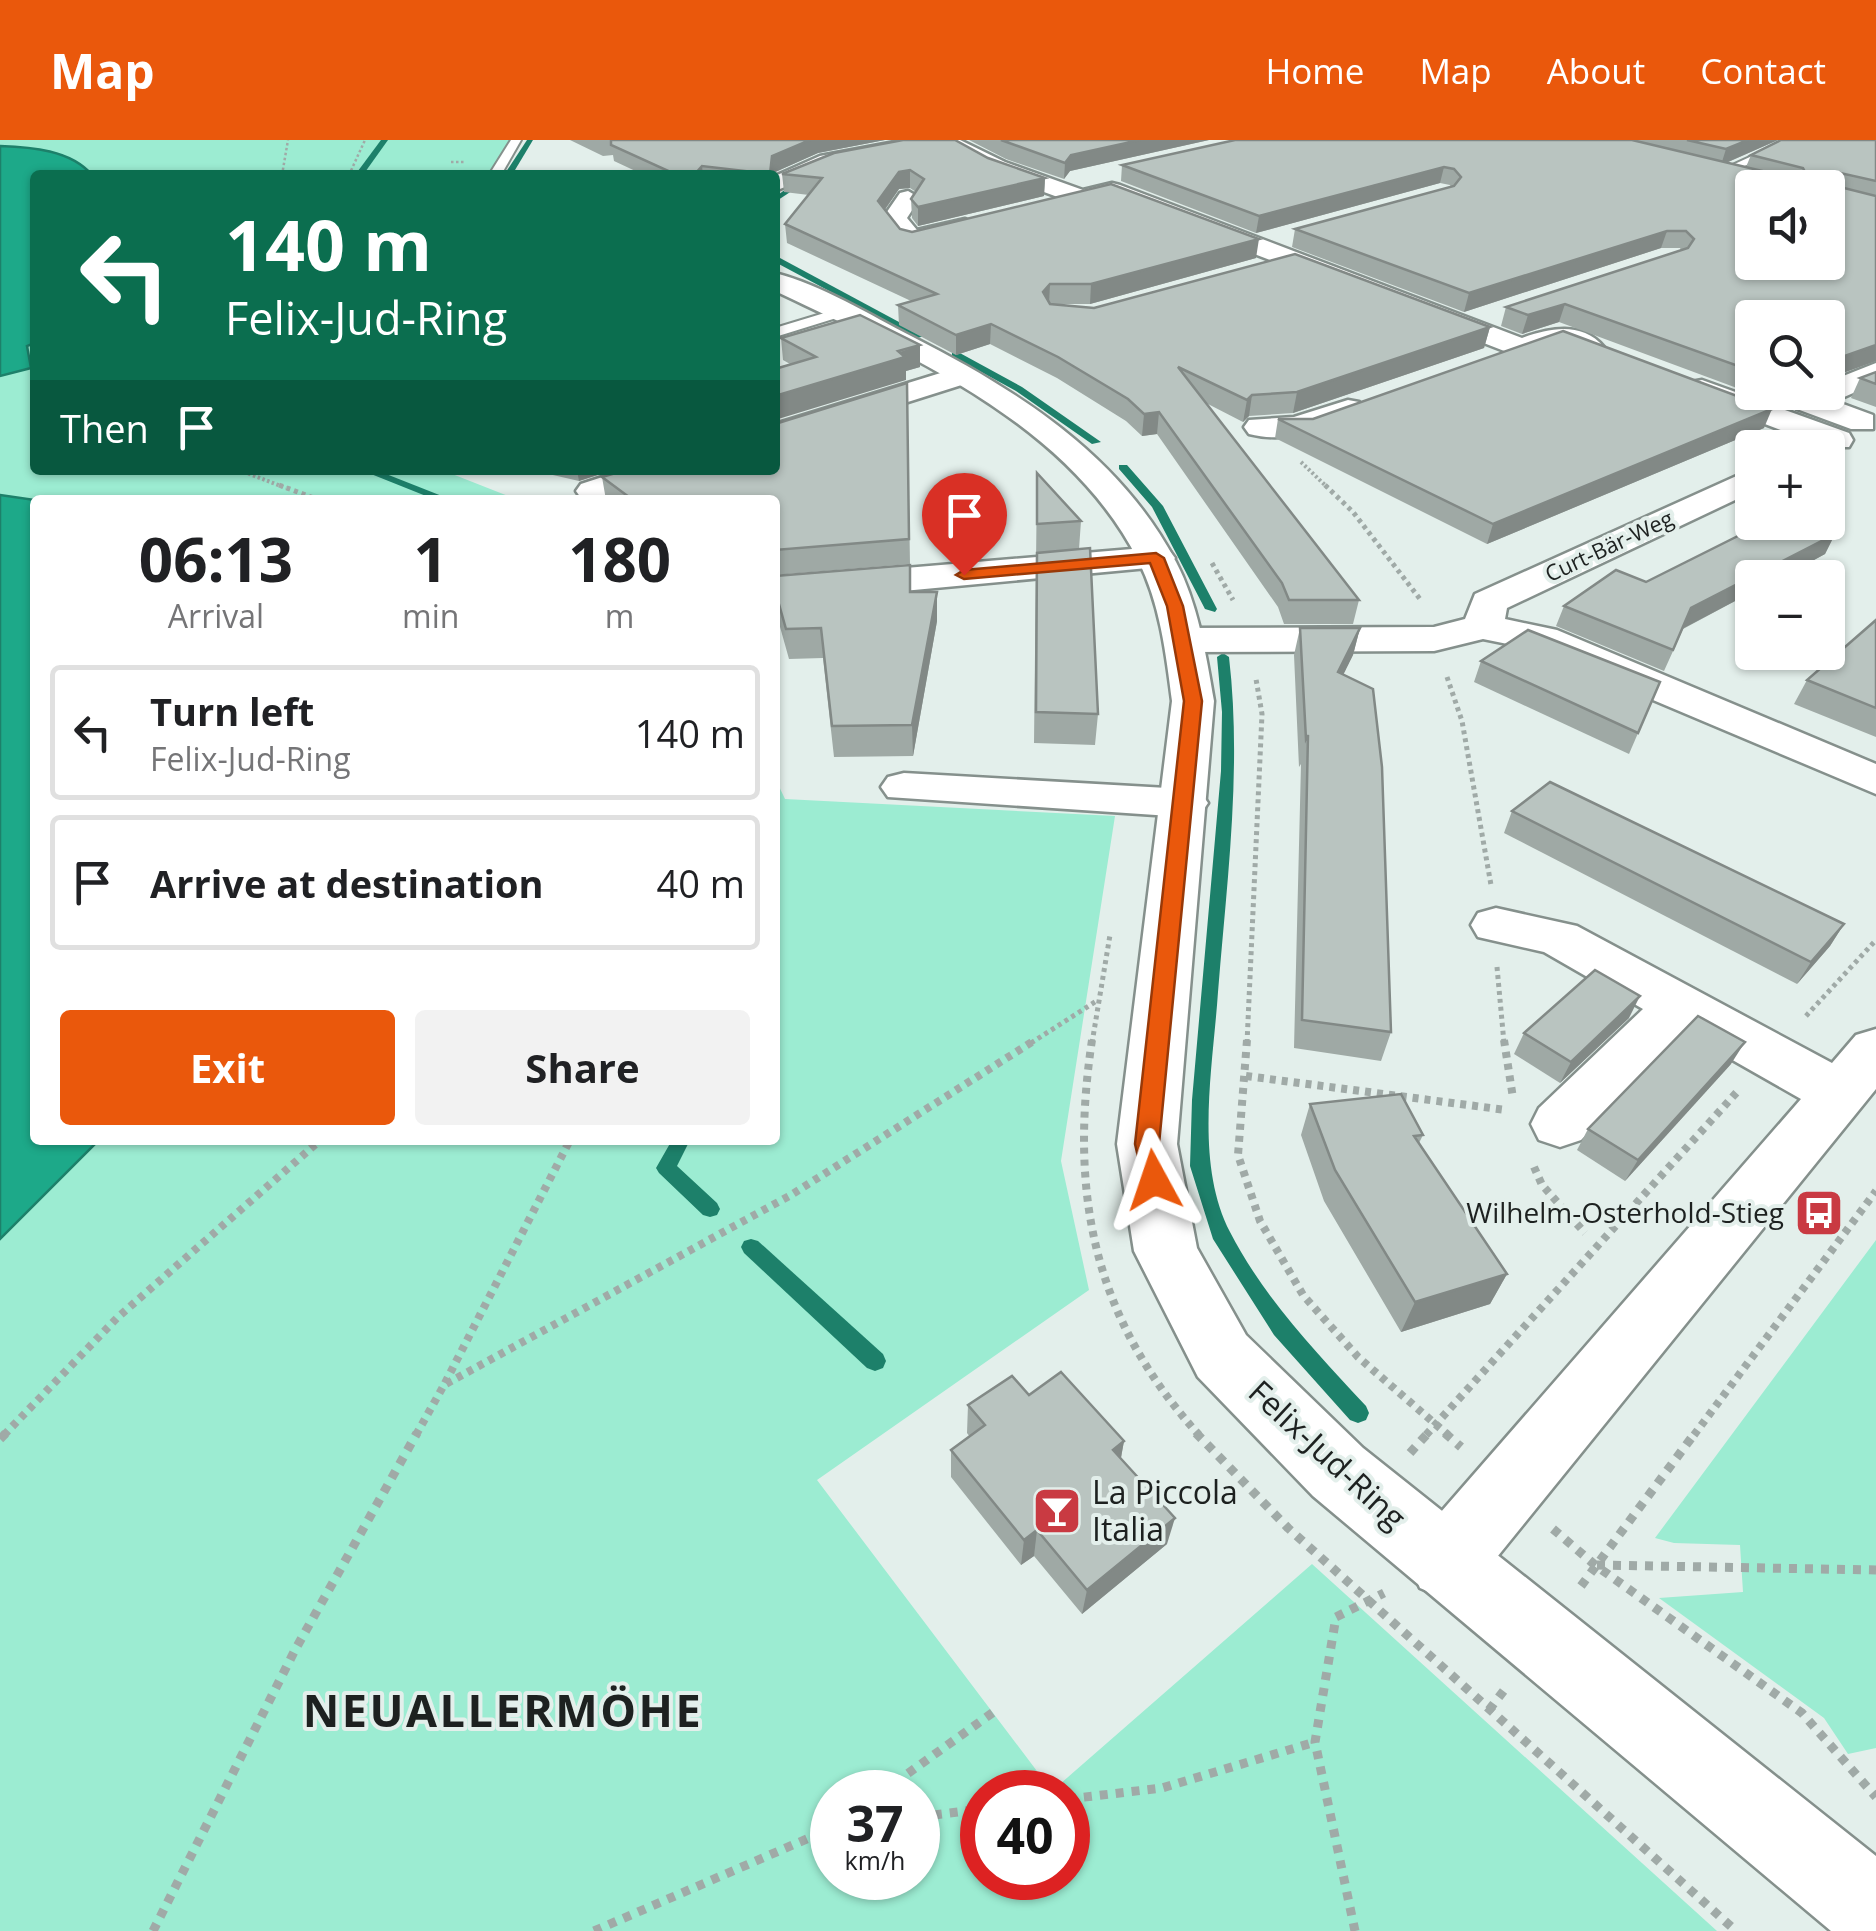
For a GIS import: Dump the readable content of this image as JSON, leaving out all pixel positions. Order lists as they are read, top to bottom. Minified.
{"streets":{"street":["Curt-Bär-Weg","Felix-Jud-Ring"]},"districts":["NEUALLERMÖHE"],"places":{"bus stop":["Wilhelm-Osterhold-Stieg"],"bar":["La Piccola Italia"]},"page":{"header":"Map","nav":["Home","Map","About","Contact"],"map_buttons":["+","−"],"turn":["140 m","Felix-Jud-Ring"],"then":"Then","eta":["06:13","Arrival","1","min","180","m"],"list":[{"name":"Turn left","note":"Felix-Jud-Ring","value":"140 m"},{"name":"Arrive at destination","value":"40 m"}],"buttons":["Exit","Share"],"speed":"37 km/h","limit":"40"}}
